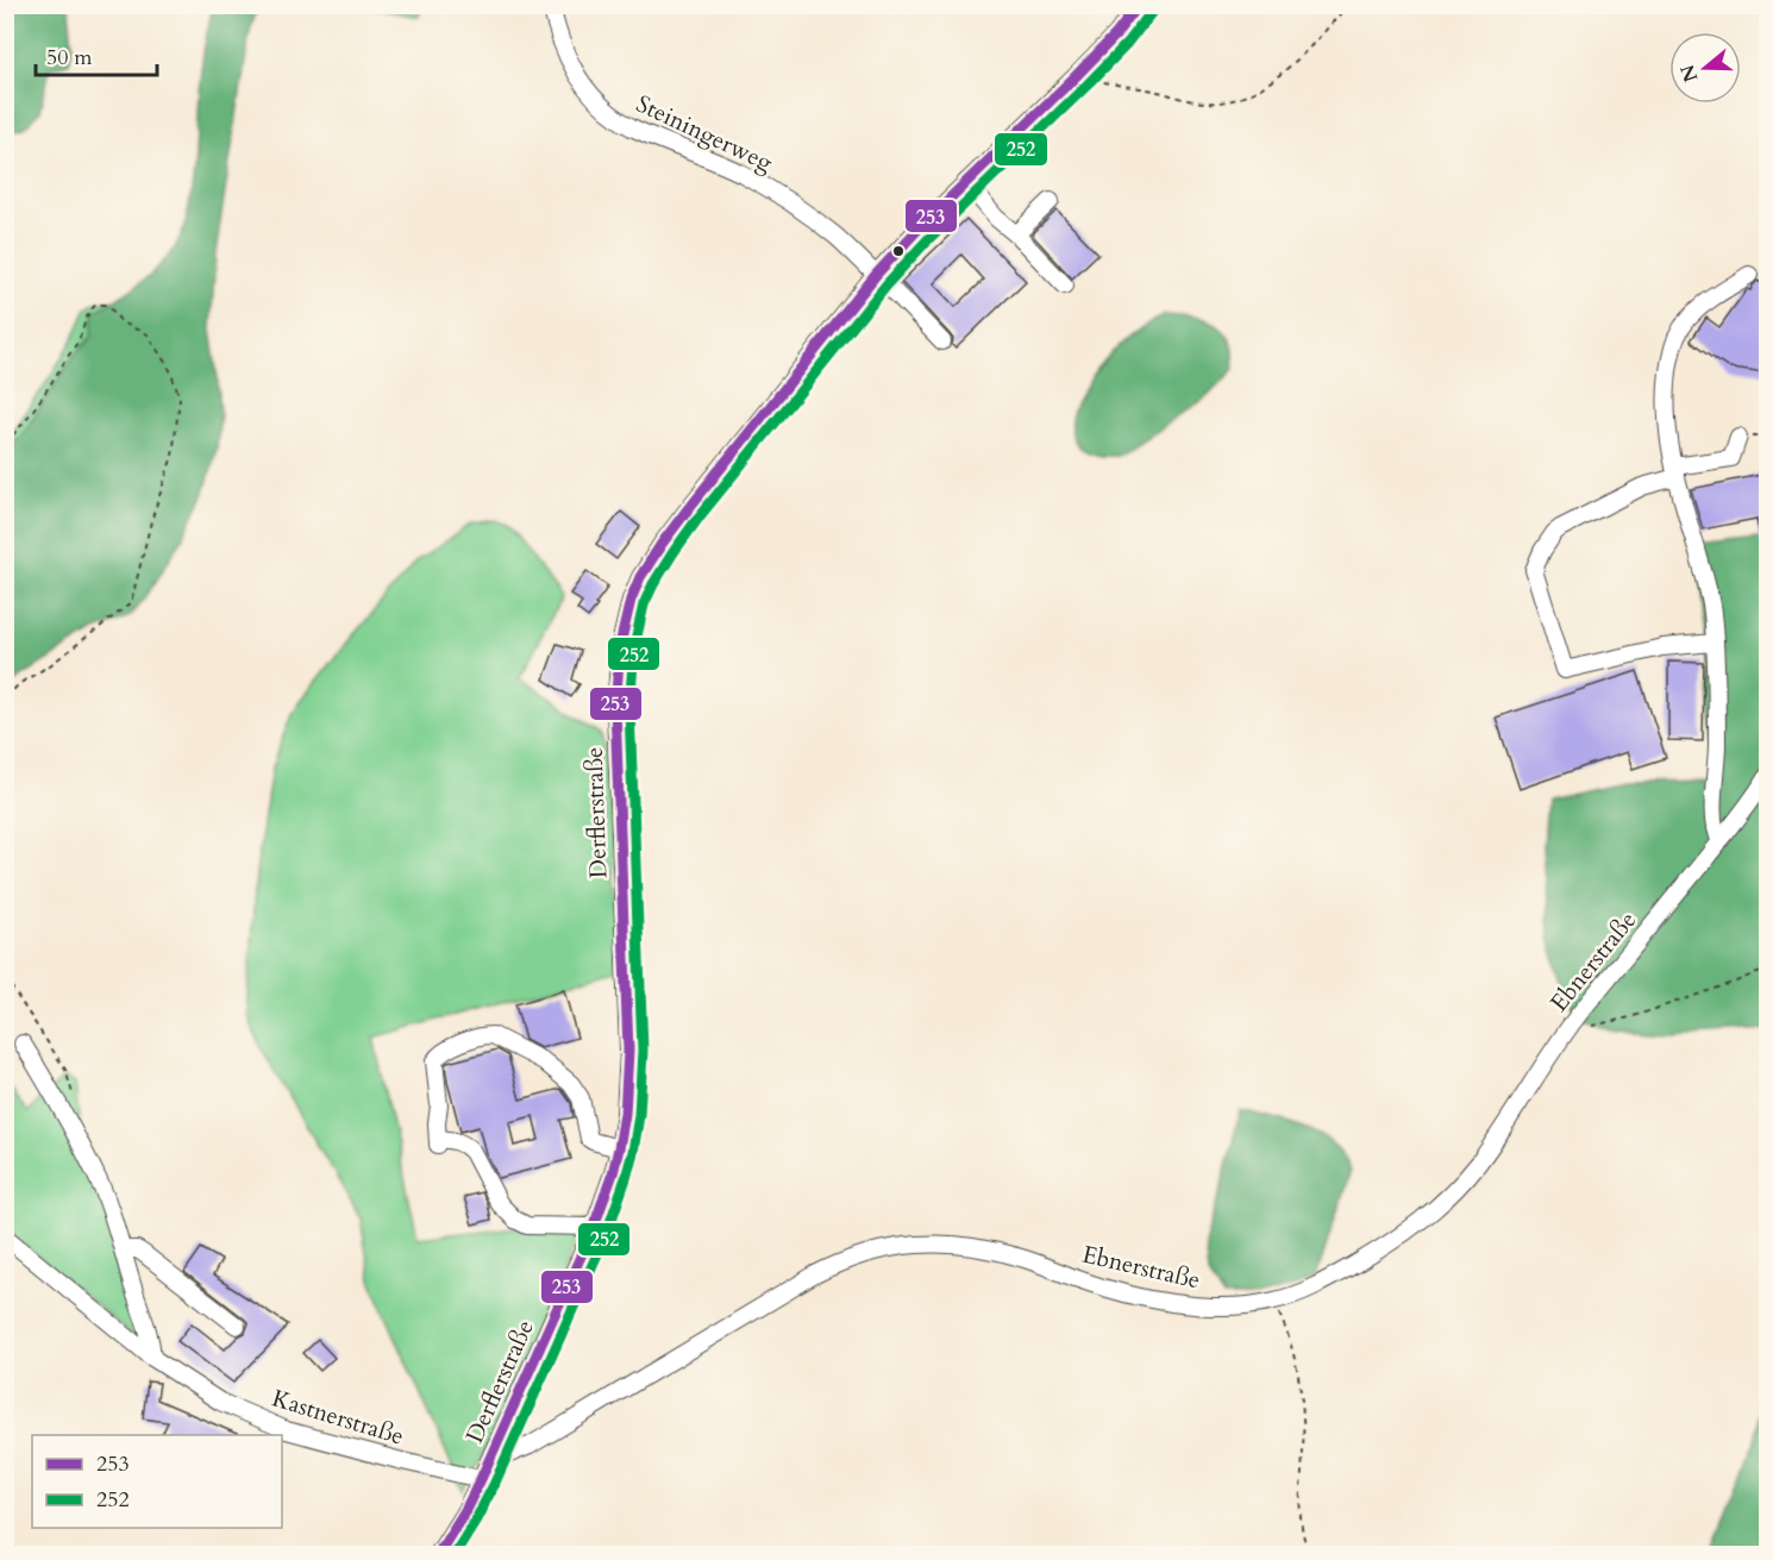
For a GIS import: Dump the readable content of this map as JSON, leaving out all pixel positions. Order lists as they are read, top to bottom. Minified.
{"streets":{"street":["Steiningerweg","Derflerstraße","Ebnerstraße","Kastnerstraße"]},"crossings":[["Steiningerweg","Derflerstraße"],["Derflerstraße","Ebnerstraße"],["Derflerstraße","Kastnerstraße"]],"lines":["transit line 253","transit line 252"],"legend":["253","252"],"scale_bar":"50 m","north":"left"}
